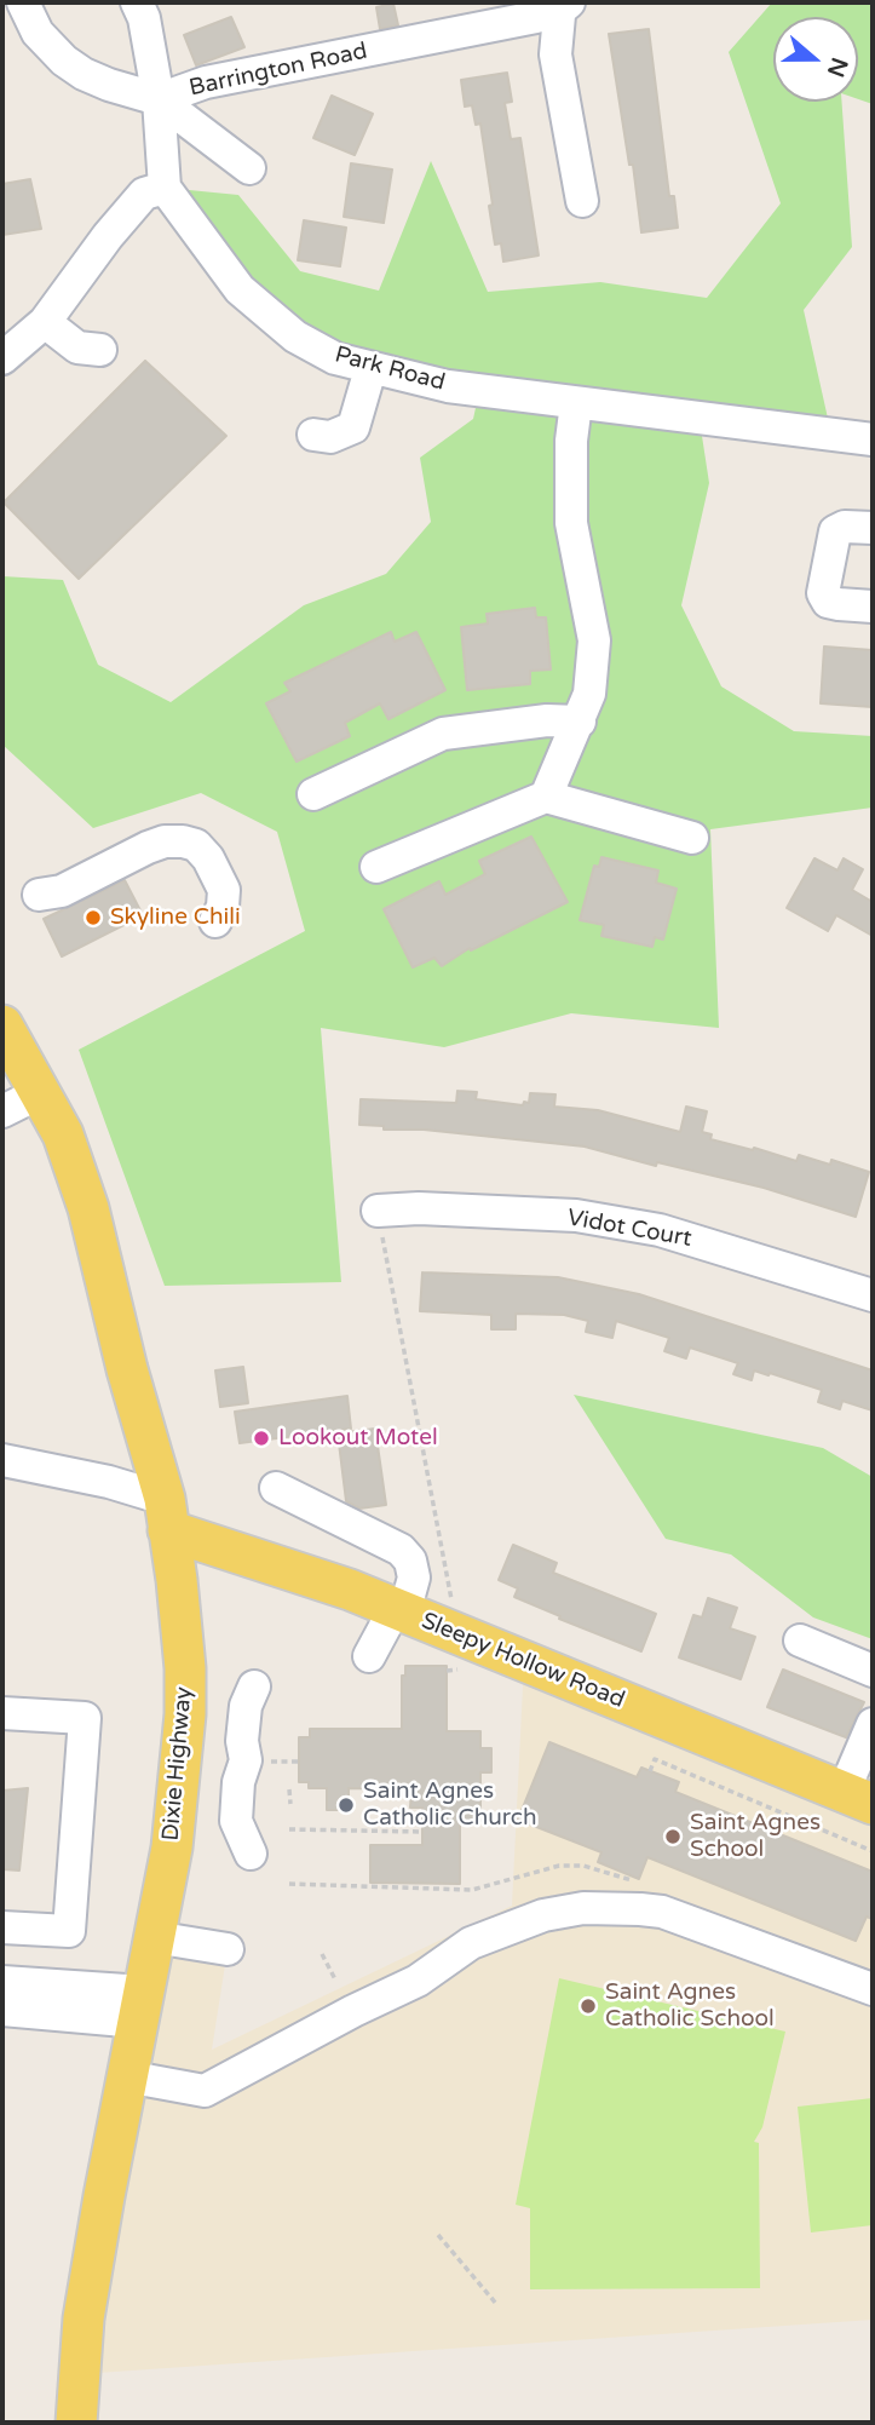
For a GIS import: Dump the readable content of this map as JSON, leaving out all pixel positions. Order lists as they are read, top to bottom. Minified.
{"streets":{"main road":["Sleepy Hollow Road","Dixie Highway"],"street":["Barrington Road","Park Road","Vidot Court"]},"crossings":[["Sleepy Hollow Road","Dixie Highway"]],"places":["Skyline Chili","Lookout Motel","Saint Agnes Catholic Church","Saint Agnes School","Saint Agnes Catholic School"],"north":"right"}
